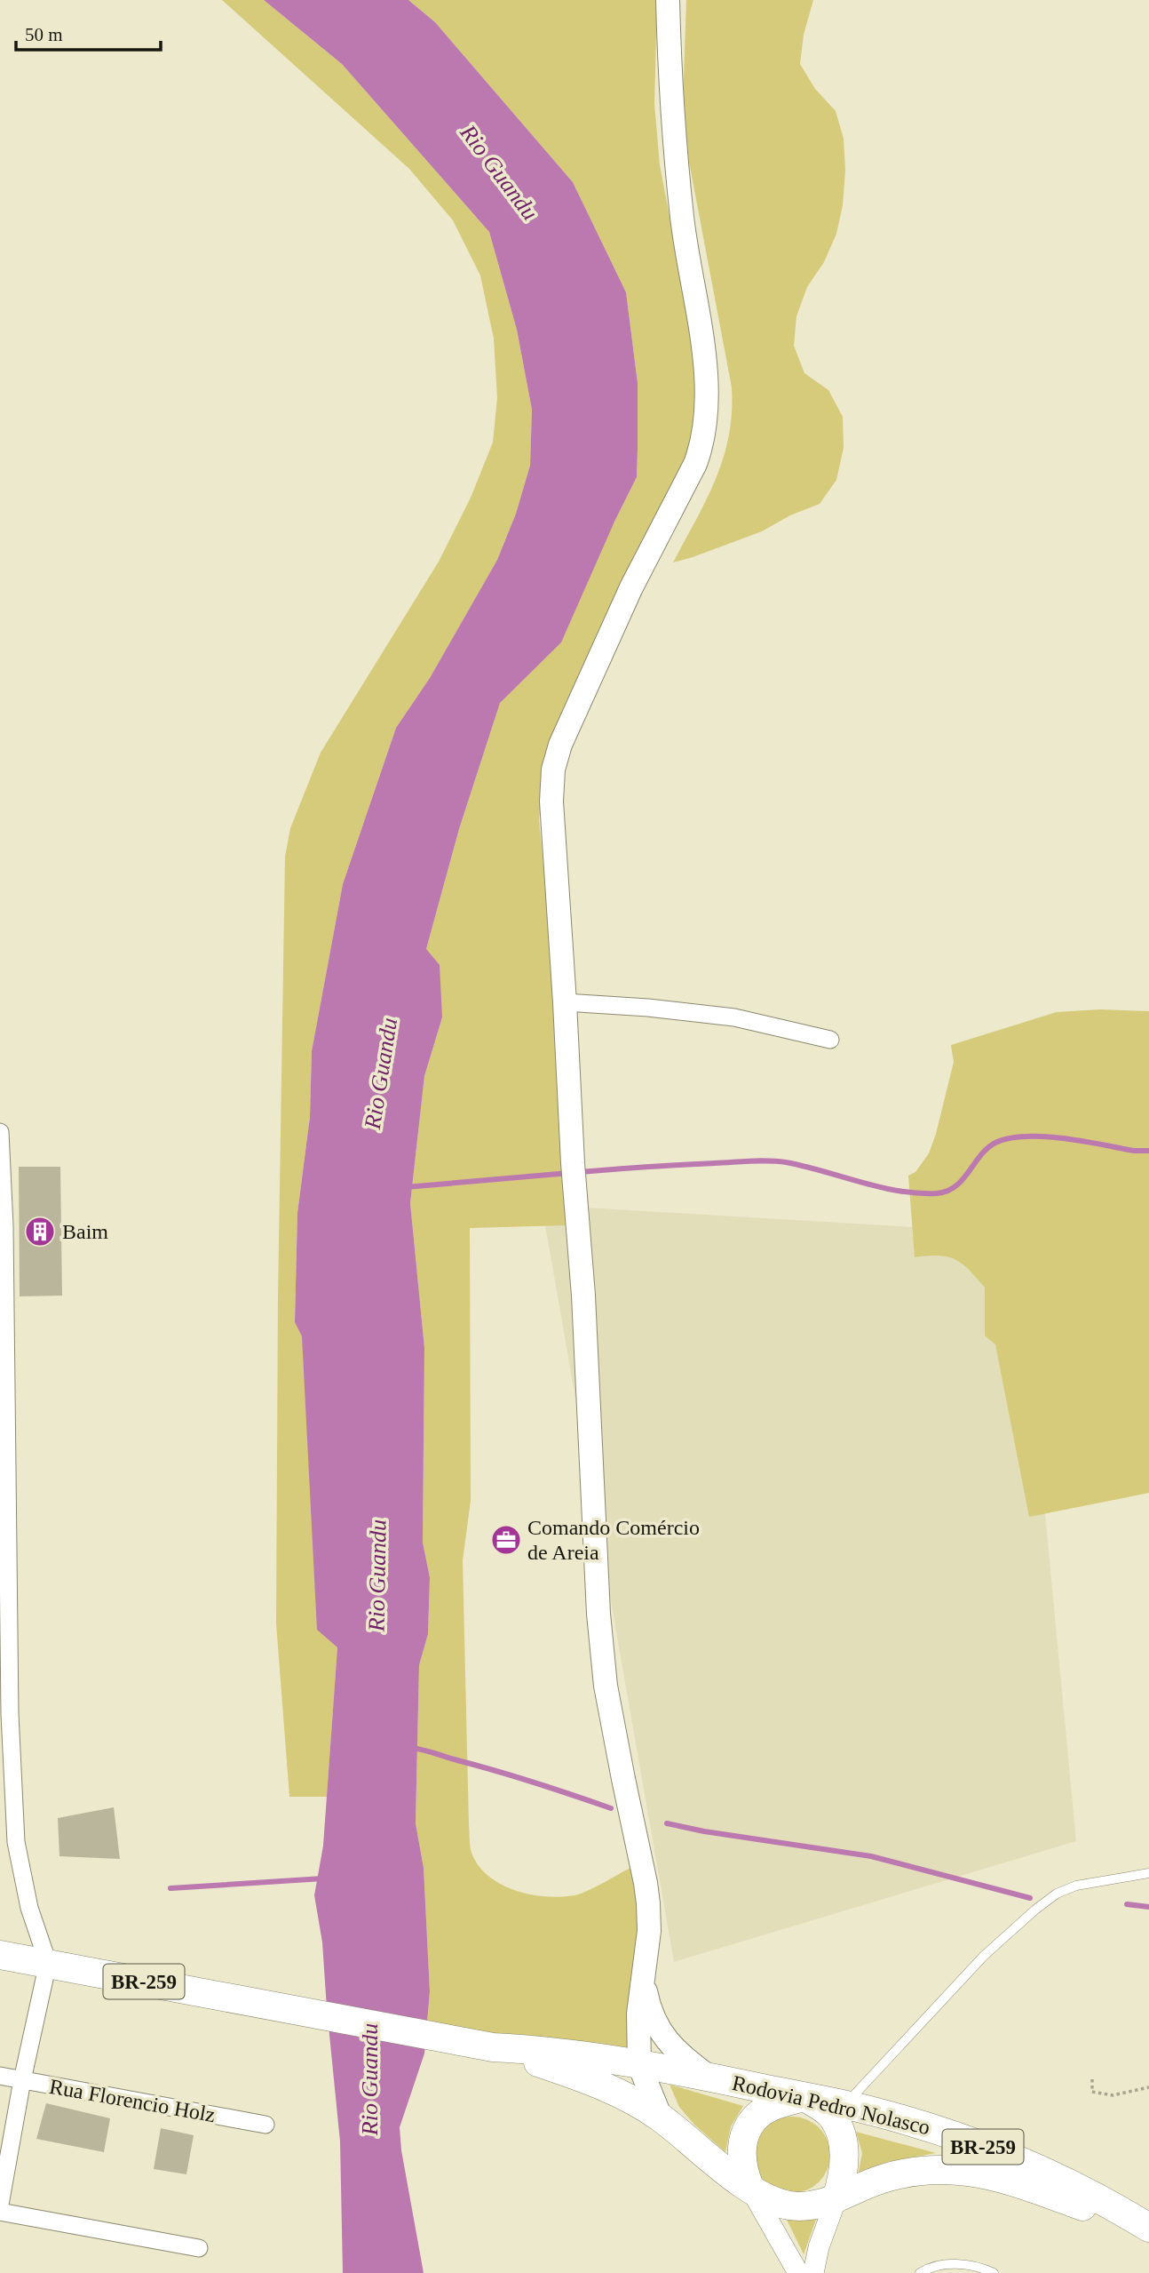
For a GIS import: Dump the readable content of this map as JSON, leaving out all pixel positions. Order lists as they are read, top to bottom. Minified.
{"streets":{"highway":["BR-259","Rodovia Pedro Nolasco"],"street":["Rua Florencio Holz"]},"water":["Rio Guandu"],"places":{"building":["Baim"],"office":["Comando Comércio de Areia"]},"scale_bar":"50 m"}
